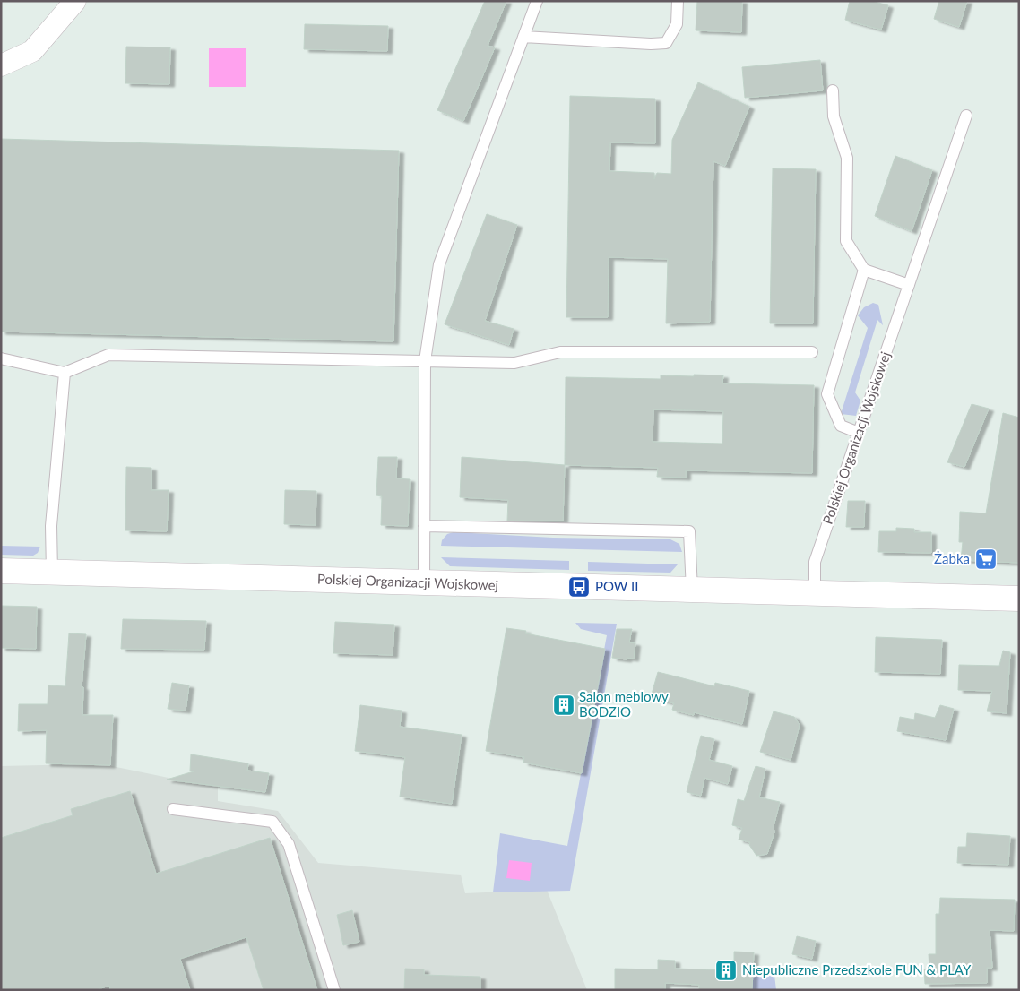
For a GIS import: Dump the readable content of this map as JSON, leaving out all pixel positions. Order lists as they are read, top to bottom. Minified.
{"streets":{"main road":["Polskiej Organizacji Wojskowej"]},"places":{"supermarket":["Żabka"],"bus stop":["POW II"],"building":["Salon meblowy BODZIO","Niepubliczne Przedszkole FUN & PLAY"]}}
